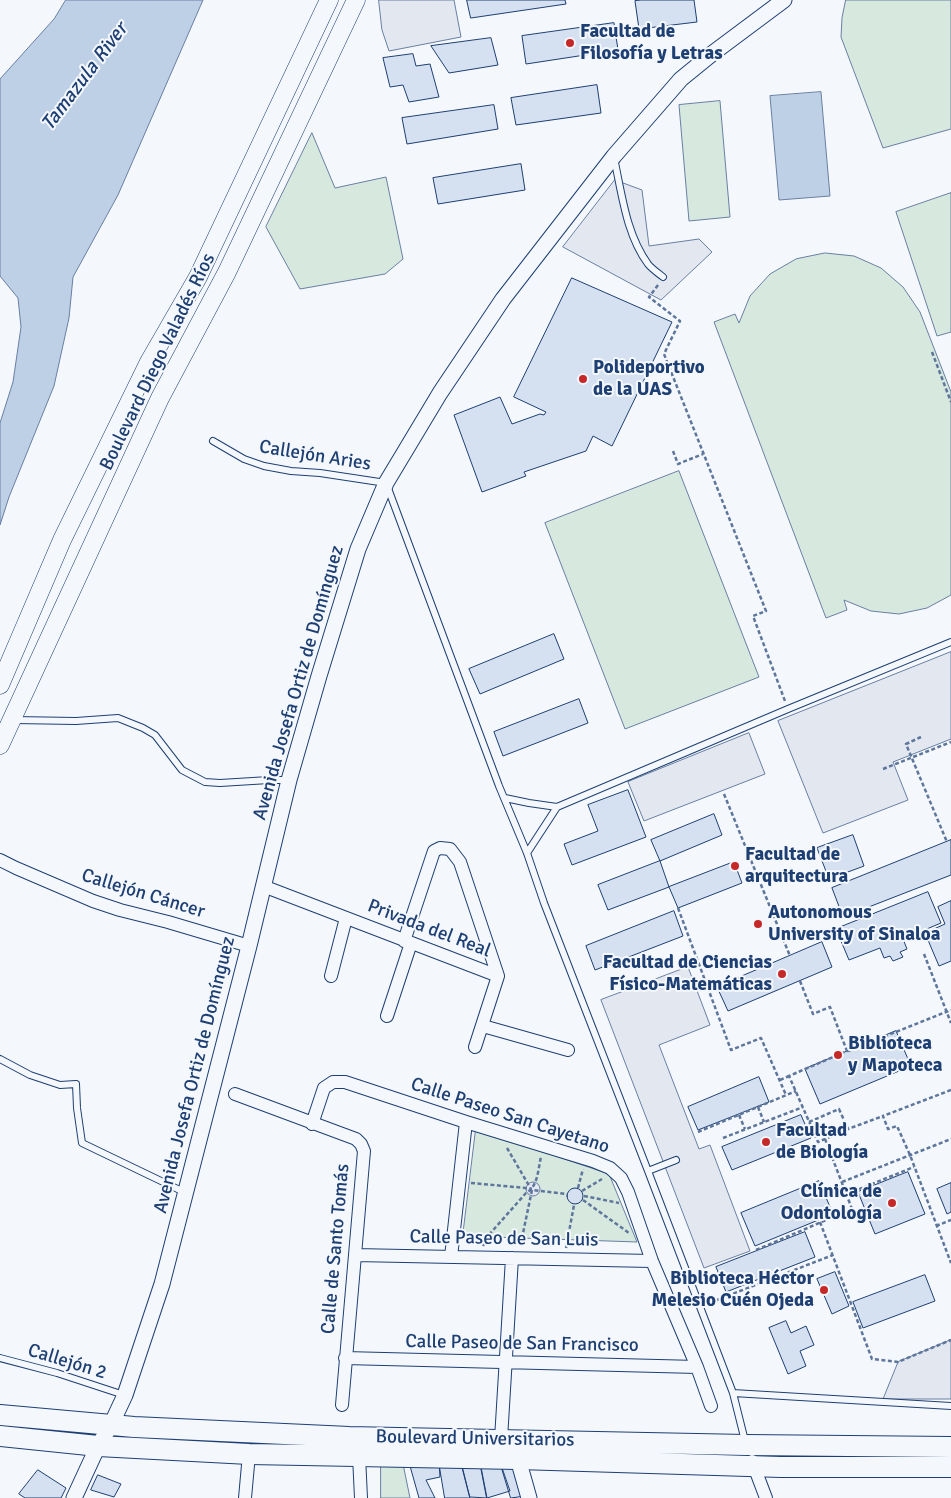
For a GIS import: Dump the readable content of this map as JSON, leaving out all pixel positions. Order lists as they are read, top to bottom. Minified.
{"streets":{"main road":["Boulevard Diego Valadés Ríos","Boulevard Universitarios"],"street":["Avenida Josefa Ortiz de Domínguez","Callejón Cáncer","Privada del Real","Calle Paseo San Cayetano","Calle Paseo de San Luis","Calle de Santo Tomás","Calle Paseo de San Francisco"],"lane":["Callejón Aries","Callejón 2"]},"crossings":[["Callejón Aries","Avenida Josefa Ortiz de Domínguez"],["Avenida Josefa Ortiz de Domínguez","Callejón Cáncer"],["Avenida Josefa Ortiz de Domínguez","Privada del Real"],["Avenida Josefa Ortiz de Domínguez","Callejón 2"],["Avenida Josefa Ortiz de Domínguez","Boulevard Universitarios"],["Calle Paseo San Cayetano","Calle Paseo de San Luis"],["Calle Paseo San Cayetano","Calle de Santo Tomás"],["Calle Paseo San Cayetano","Calle Paseo de San Francisco"],["Calle Paseo de San Luis","Calle de Santo Tomás"],["Calle de Santo Tomás","Calle Paseo de San Francisco"]],"water":["Tamazula River"],"places":["Facultad de Filosofía y Letras","Polideportivo de la UAS","Facultad de arquitectura","Autonomous University of Sinaloa","Facultad de Ciencias Físico-Matemáticas","Biblioteca y Mapoteca","Facultad de Biología","Clínica de Odontología","Biblioteca Héctor Melesio Cuén Ojeda"]}
